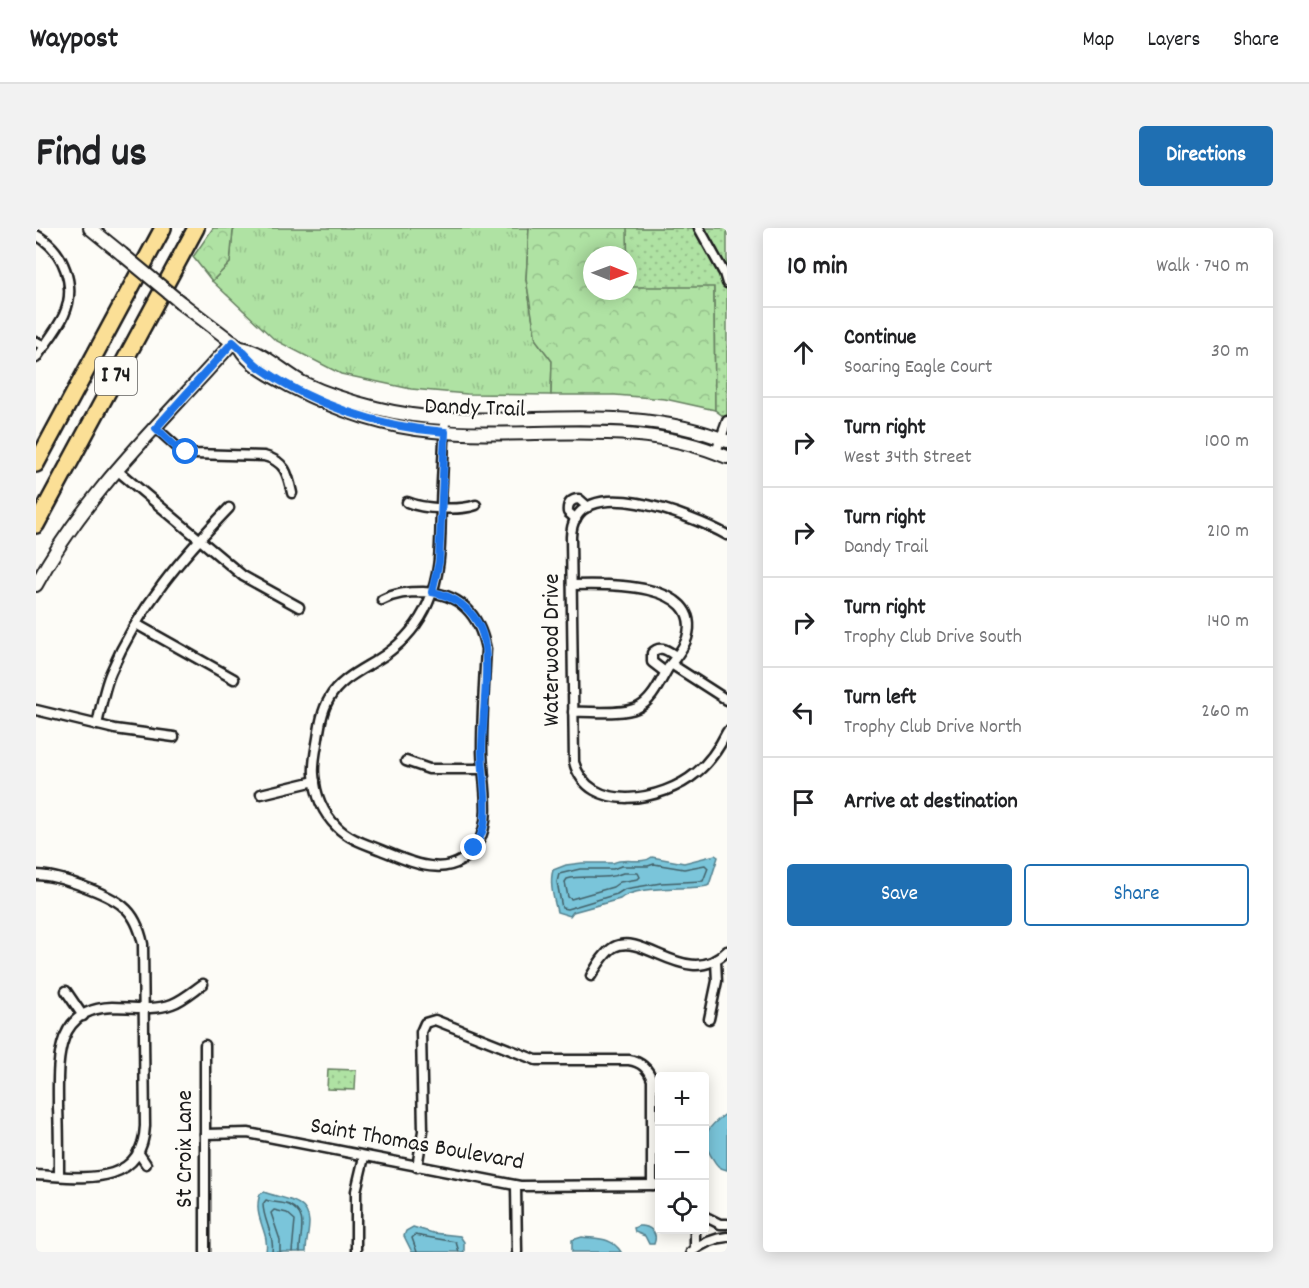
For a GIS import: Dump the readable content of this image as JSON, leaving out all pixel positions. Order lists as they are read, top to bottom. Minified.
{"streets":{"highway":["I 74"],"main road":["Dandy Trail"],"street":["Waterwood Drive","Saint Thomas Boulevard","St Croix Lane"]},"crossings":[["Saint Thomas Boulevard","St Croix Lane"]],"north":"right","page":{"header":"Waypost","nav":["Map","Layers","Share"],"title":"Find us","buttons":["Directions",["Save","Share"]],"heading":["10 min","Walk · 740 m"],"list":[["Continue","Soaring Eagle Court","30 m"],["Turn right","West 34th Street","100 m"],["Turn right","Dandy Trail","210 m"],["Turn right","Trophy Club Drive South","140 m"],["Turn left","Trophy Club Drive North","260 m"],"Arrive at destination"],"map_buttons":["+","−"]}}
